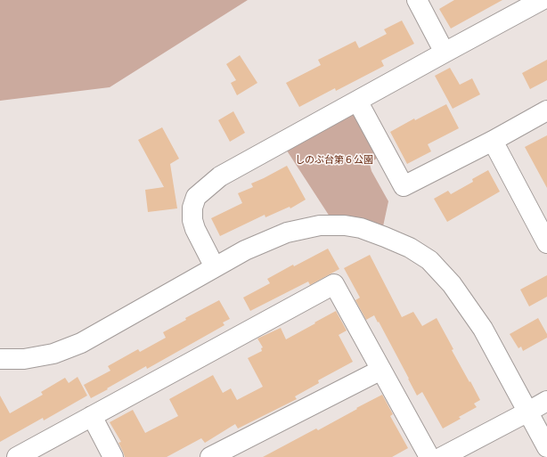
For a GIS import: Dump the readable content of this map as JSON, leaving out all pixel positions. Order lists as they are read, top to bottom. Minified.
{"parks":["しのぶ台第６公園"]}
